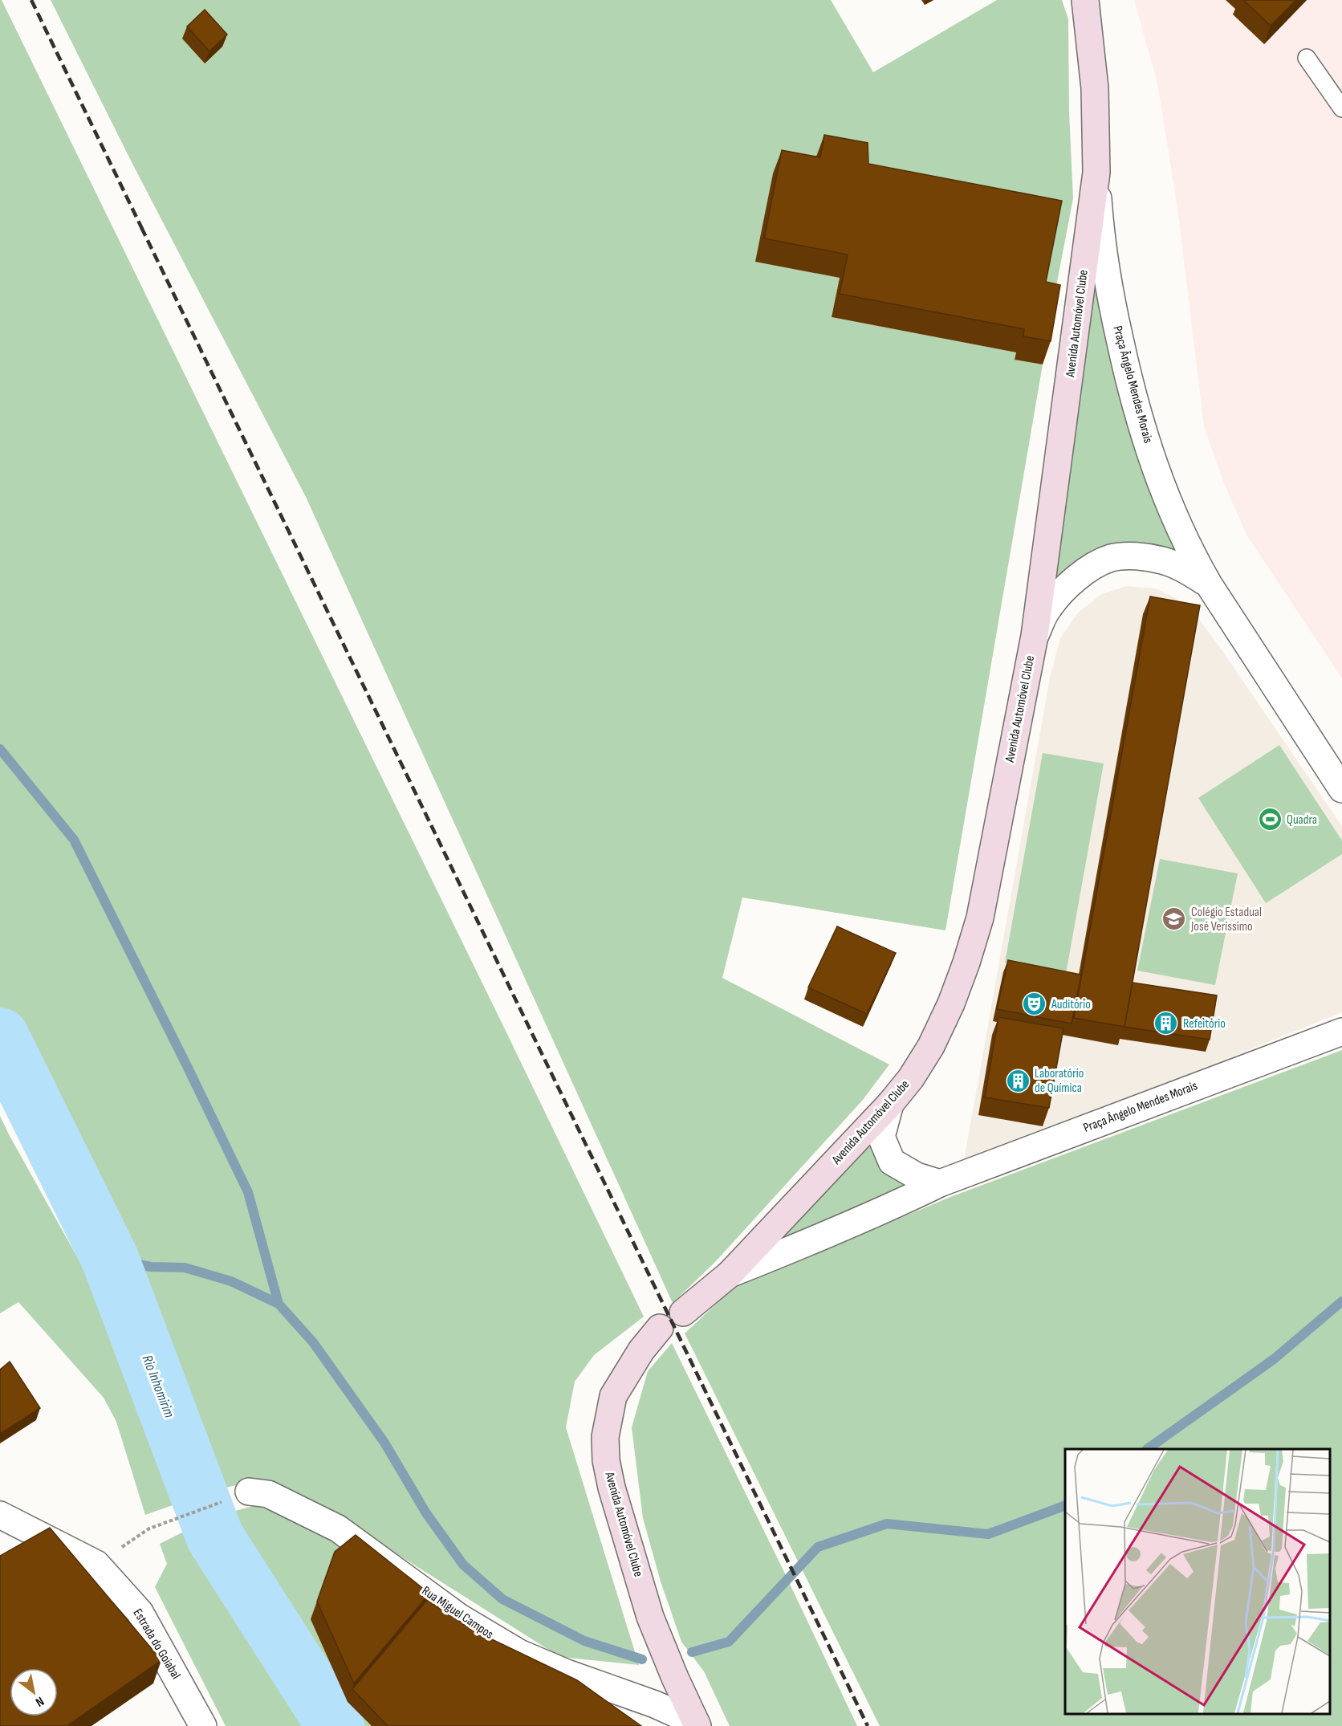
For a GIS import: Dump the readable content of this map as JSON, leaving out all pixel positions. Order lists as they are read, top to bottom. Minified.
{"streets":{"main road":["Avenida Automóvel Clube"],"street":["Praça Ângelo Mendes Morais","Rua Miguel Campos","Estrada do Goiabal"]},"crossings":[["Avenida Automóvel Clube","Praça Ângelo Mendes Morais"],["Avenida Automóvel Clube","Rua Miguel Campos"]],"water":["Rio Inhomirim"],"places":{"sports":["Quadra"],"school or university":["Colégio Estadual José Veríssimo"],"theatre":["Auditório"],"building":["Refeitório","Laboratório de Química"]},"north":"bottom right"}
